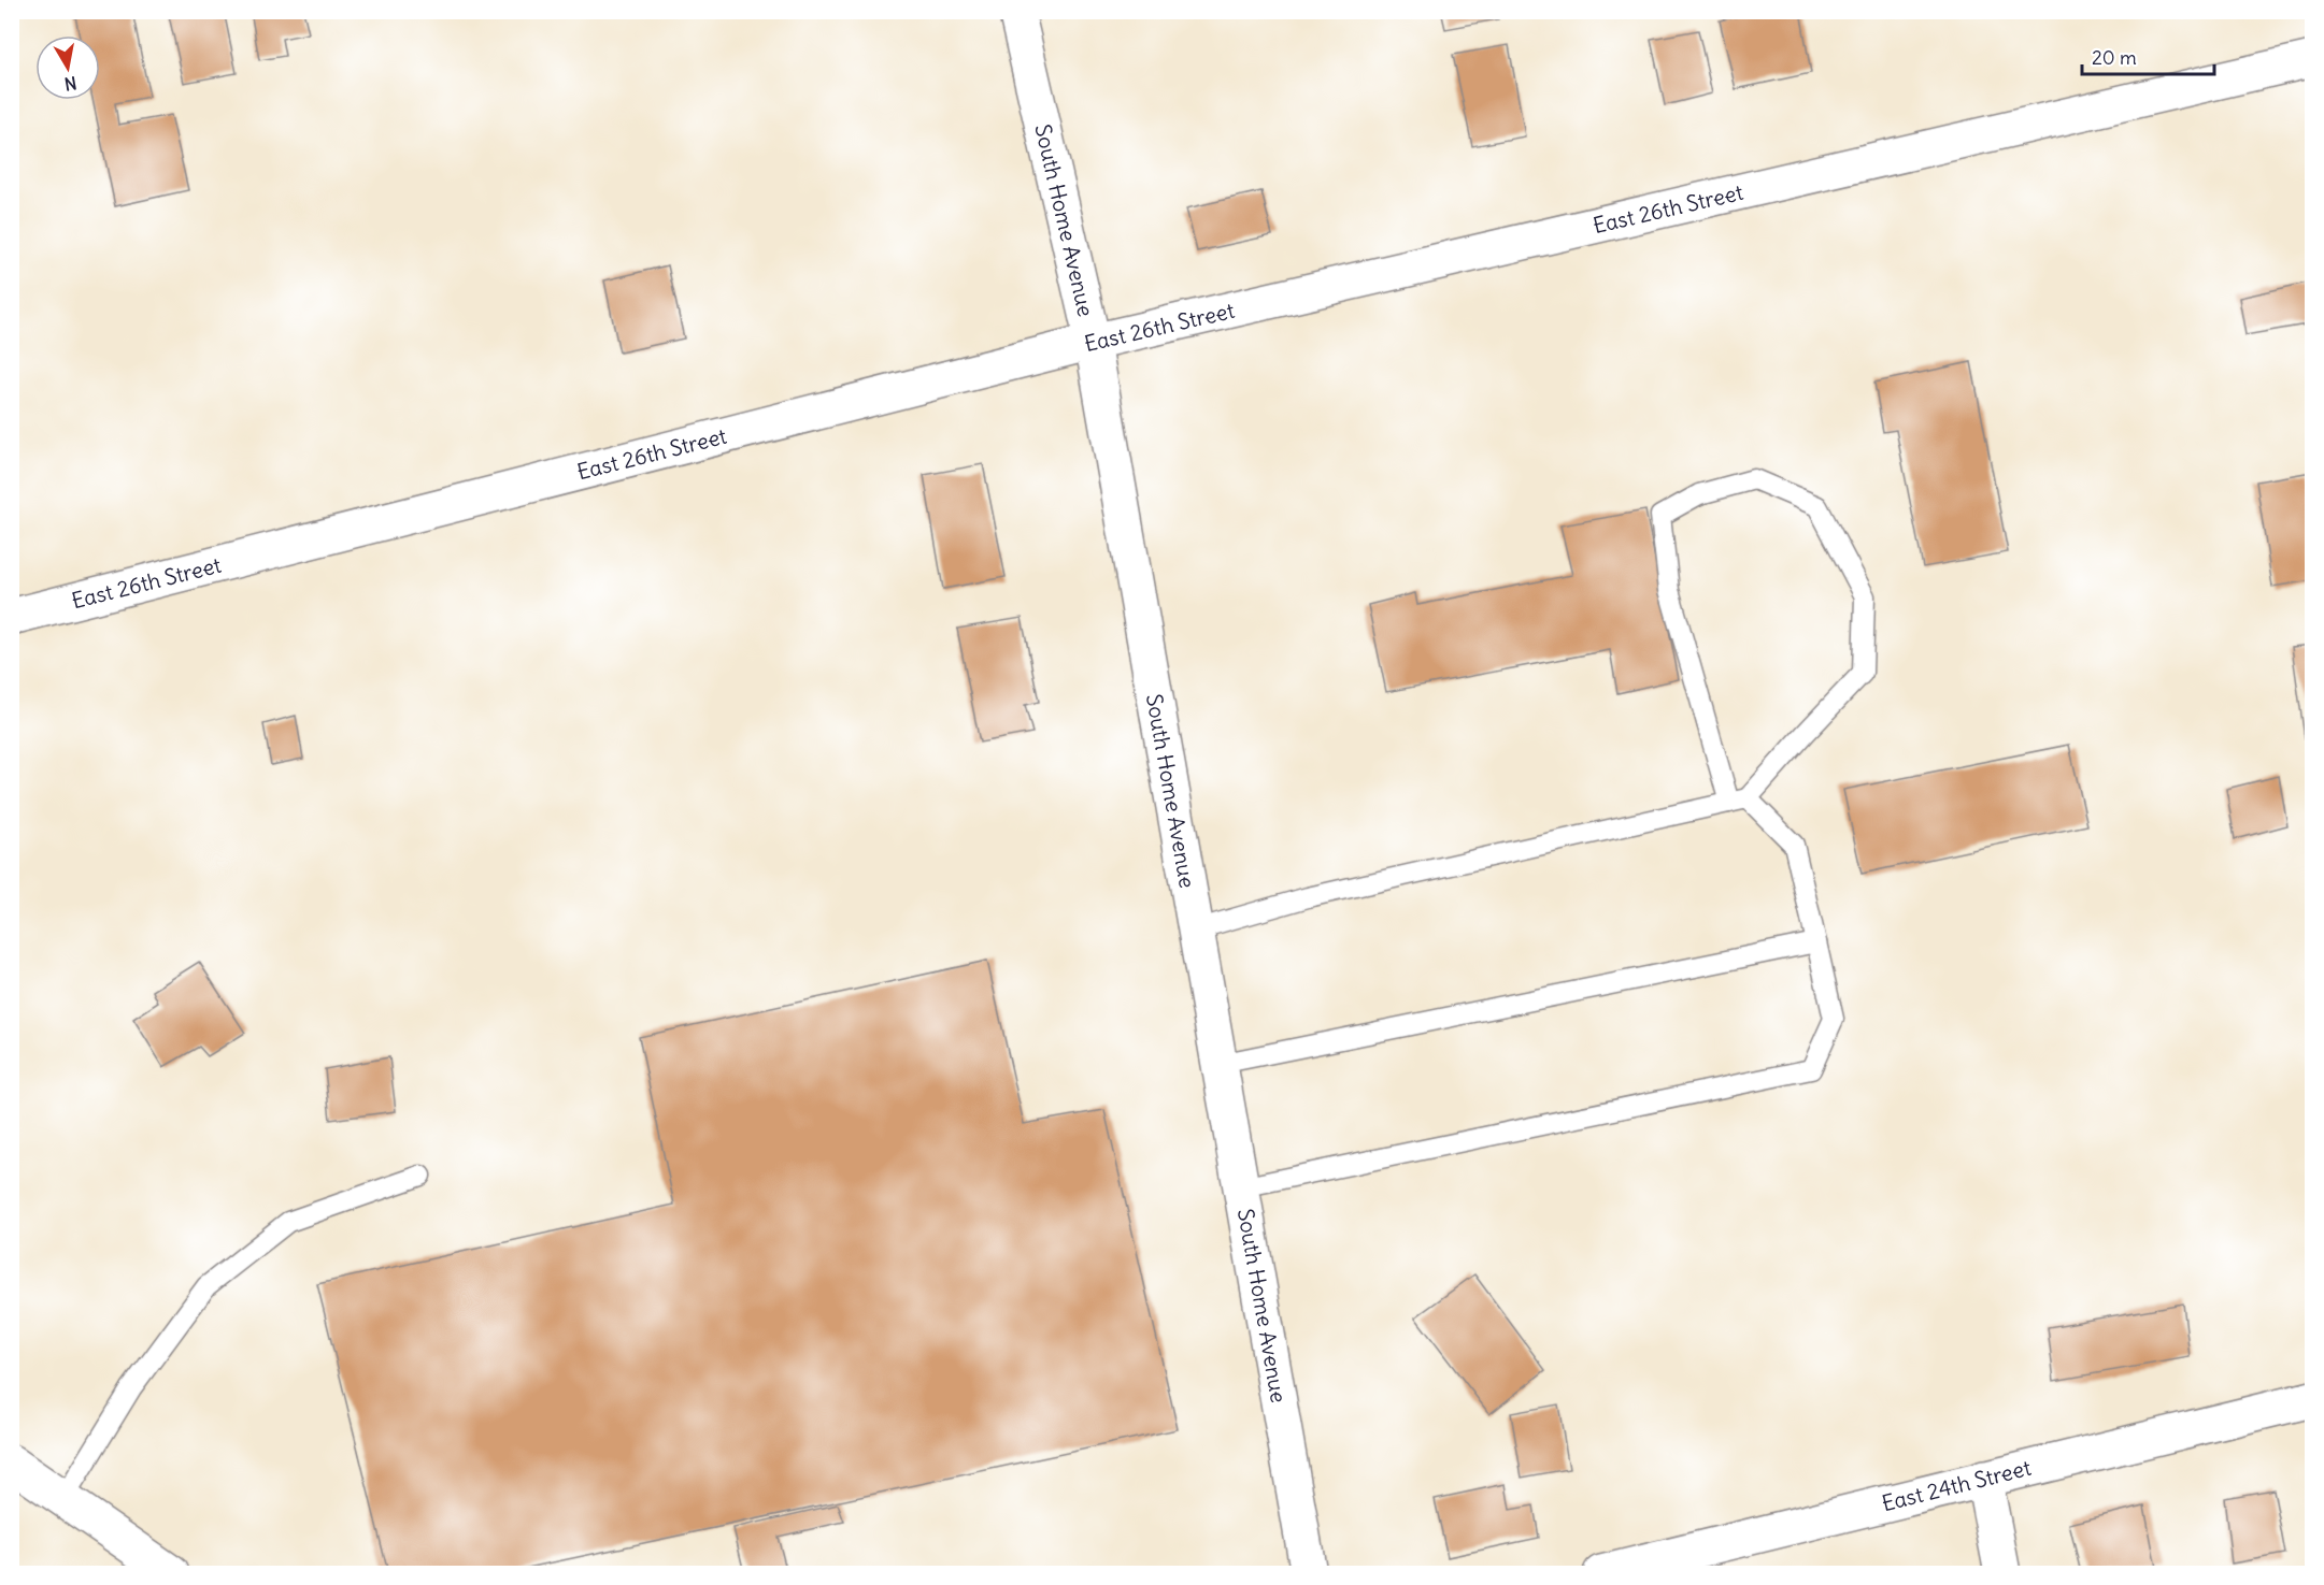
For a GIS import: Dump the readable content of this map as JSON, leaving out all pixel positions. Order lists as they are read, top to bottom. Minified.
{"streets":{"street":["East 26th Street","South Home Avenue","East 24th Street"]},"crossings":[["East 26th Street","South Home Avenue"]],"scale_bar":"20 m","north":"bottom"}
